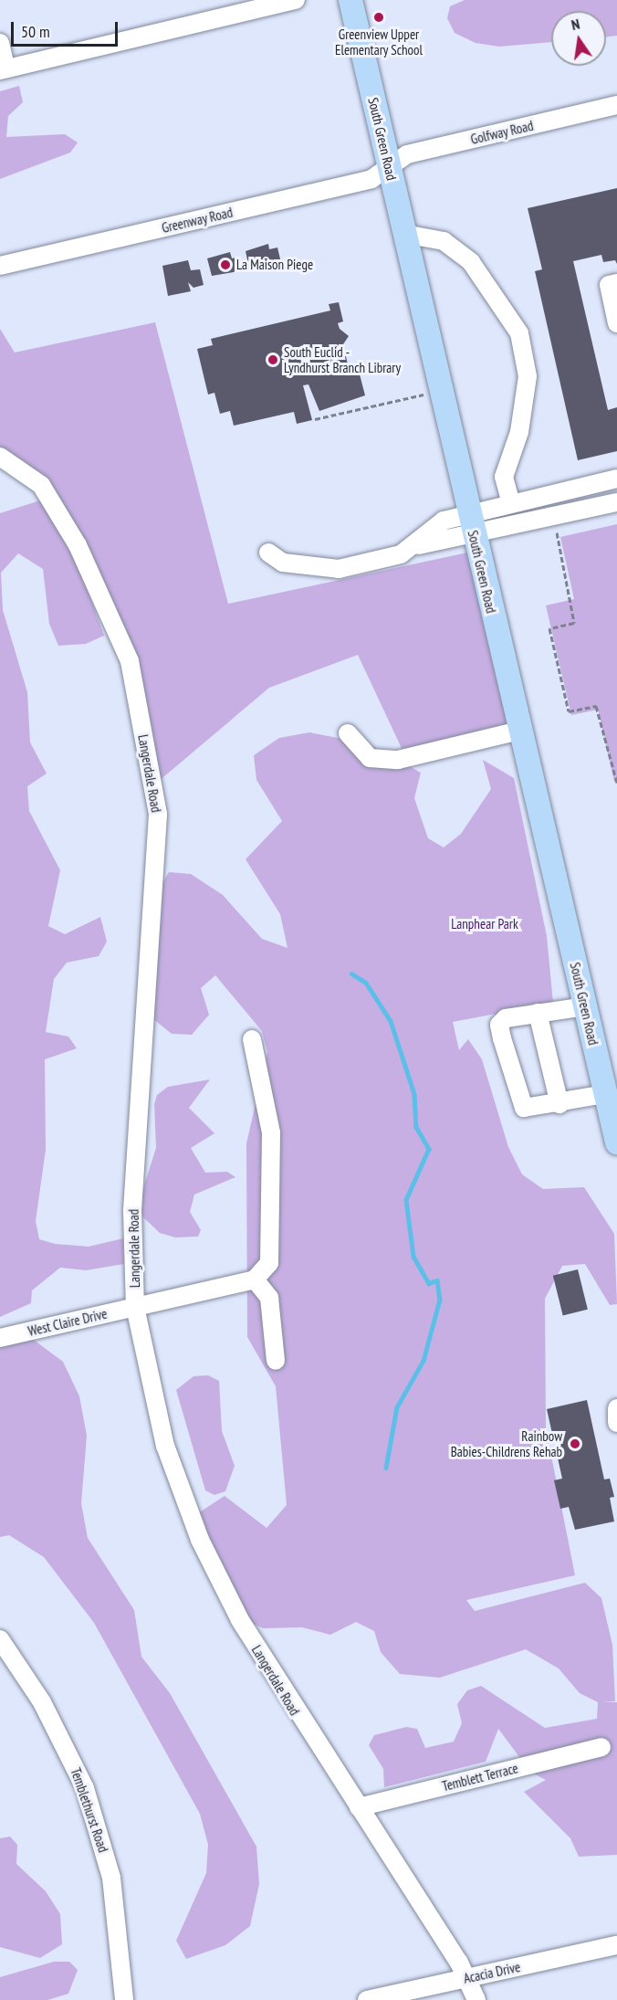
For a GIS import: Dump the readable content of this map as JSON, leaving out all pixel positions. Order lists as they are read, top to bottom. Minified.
{"streets":{"main road":["South Green Road"],"street":["Golfway Road","Greenway Road","Langerdale Road","West Claire Drive","Temblett Terrace","Temblethurst Road","Acacia Drive"]},"crossings":[["Golfway Road","South Green Road"],["Golfway Road","Greenway Road"],["South Green Road","Greenway Road"],["Langerdale Road","West Claire Drive"],["Langerdale Road","Temblett Terrace"],["Langerdale Road","Acacia Drive"]],"parks":["Lanphear Park"],"places":["Greenview Upper Elementary School","La Maison Piege","South Euclid - Lyndhurst Branch Library","Rainbow Babies-Childrens Rehab"],"scale_bar":"50 m","north":"top"}
